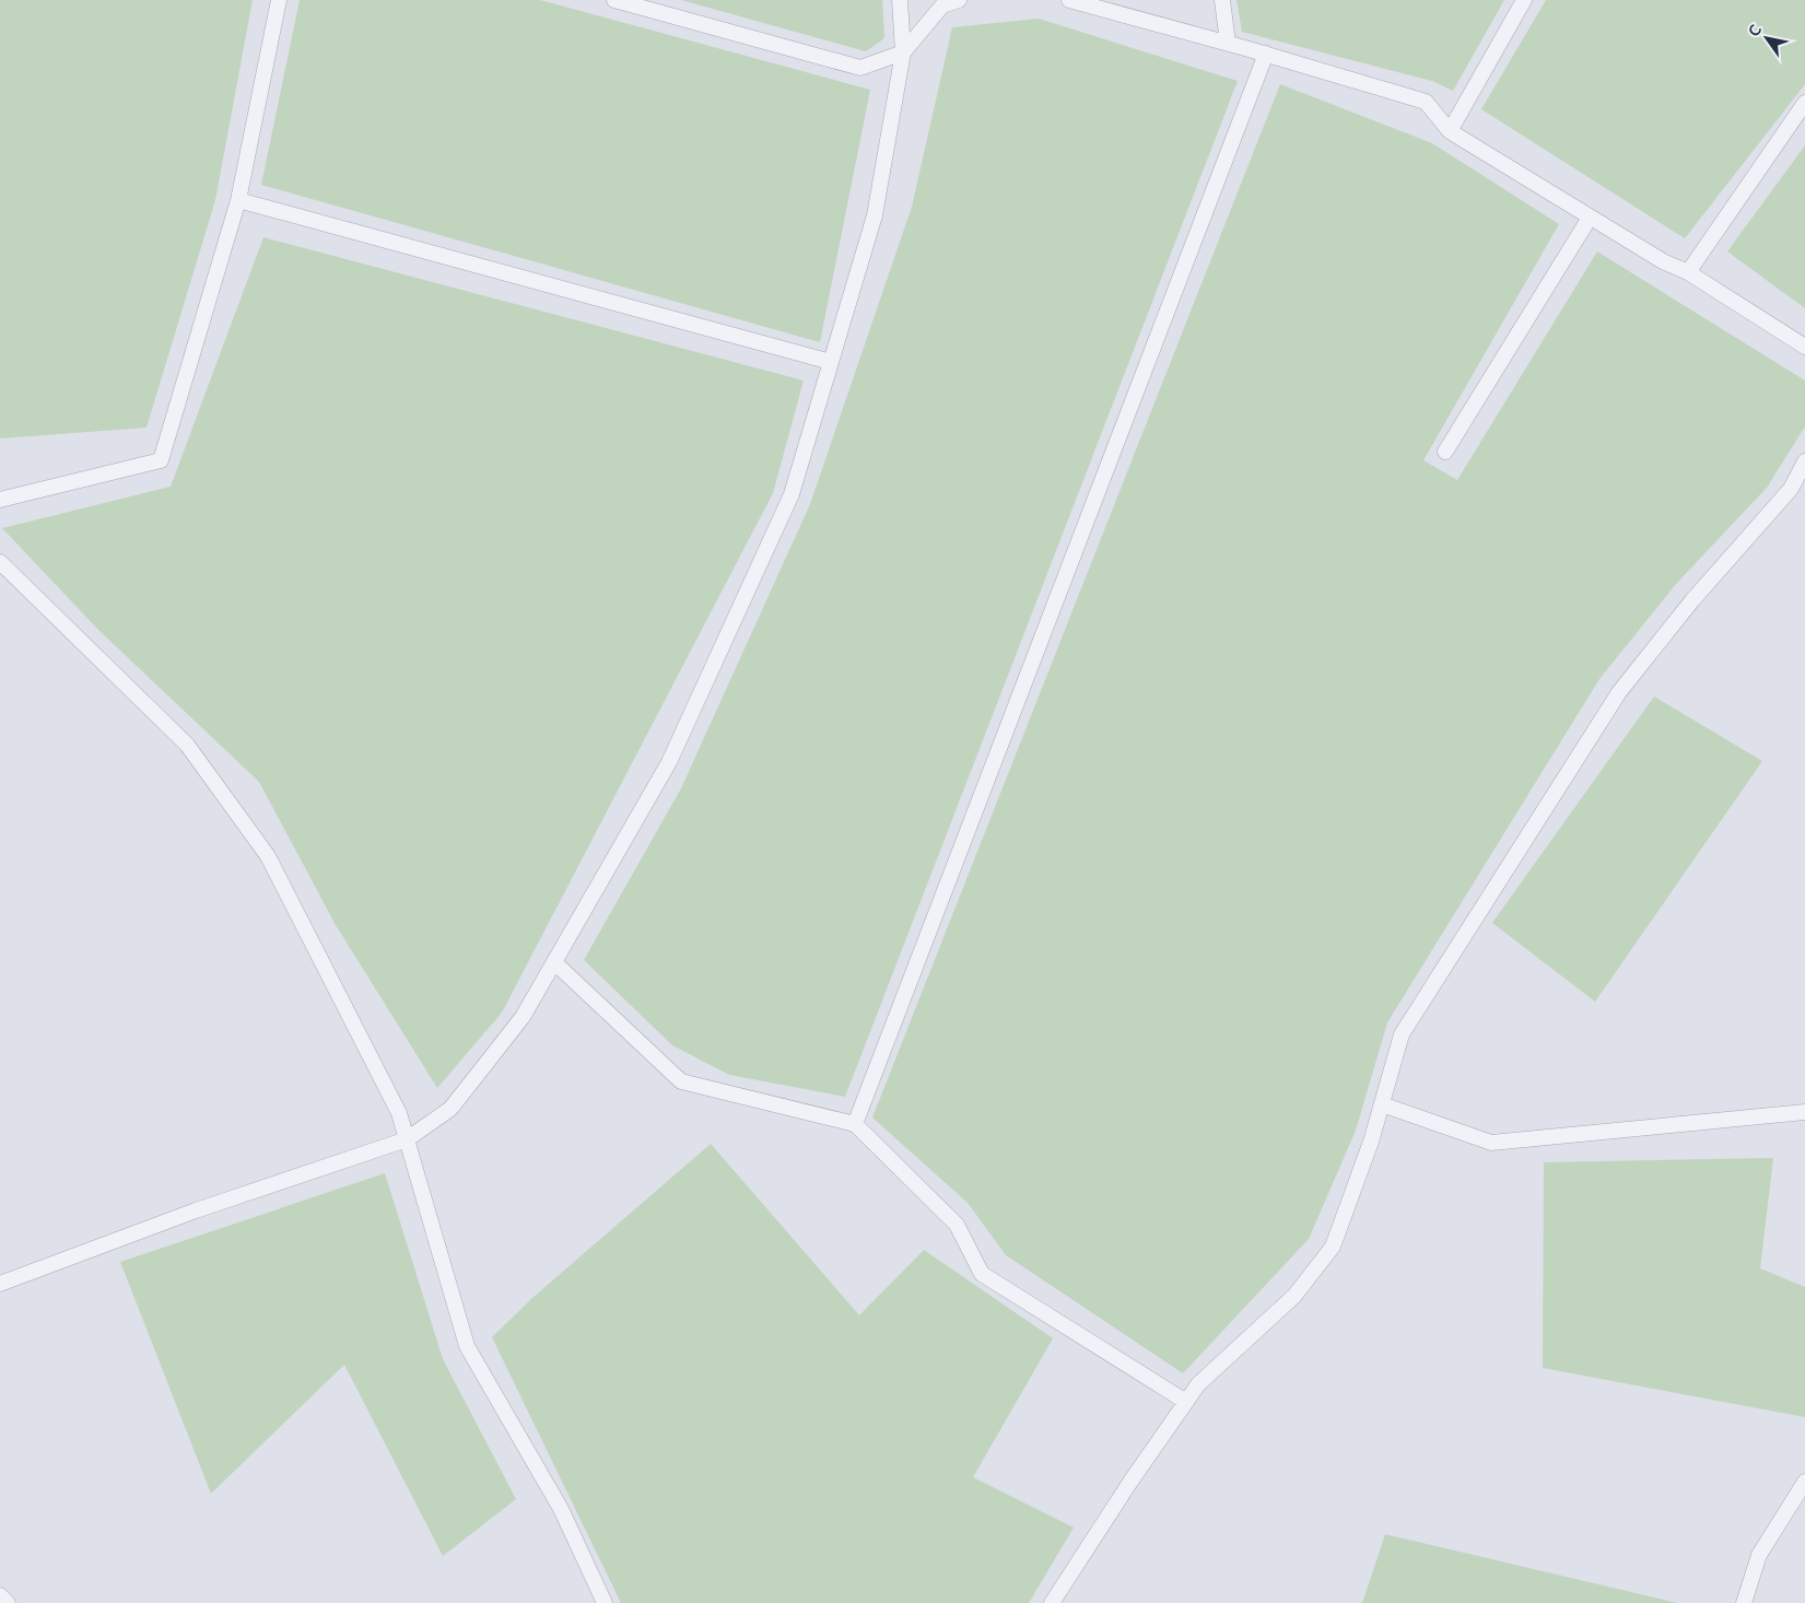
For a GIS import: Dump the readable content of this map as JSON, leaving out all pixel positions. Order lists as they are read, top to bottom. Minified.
{"north":"top left"}
